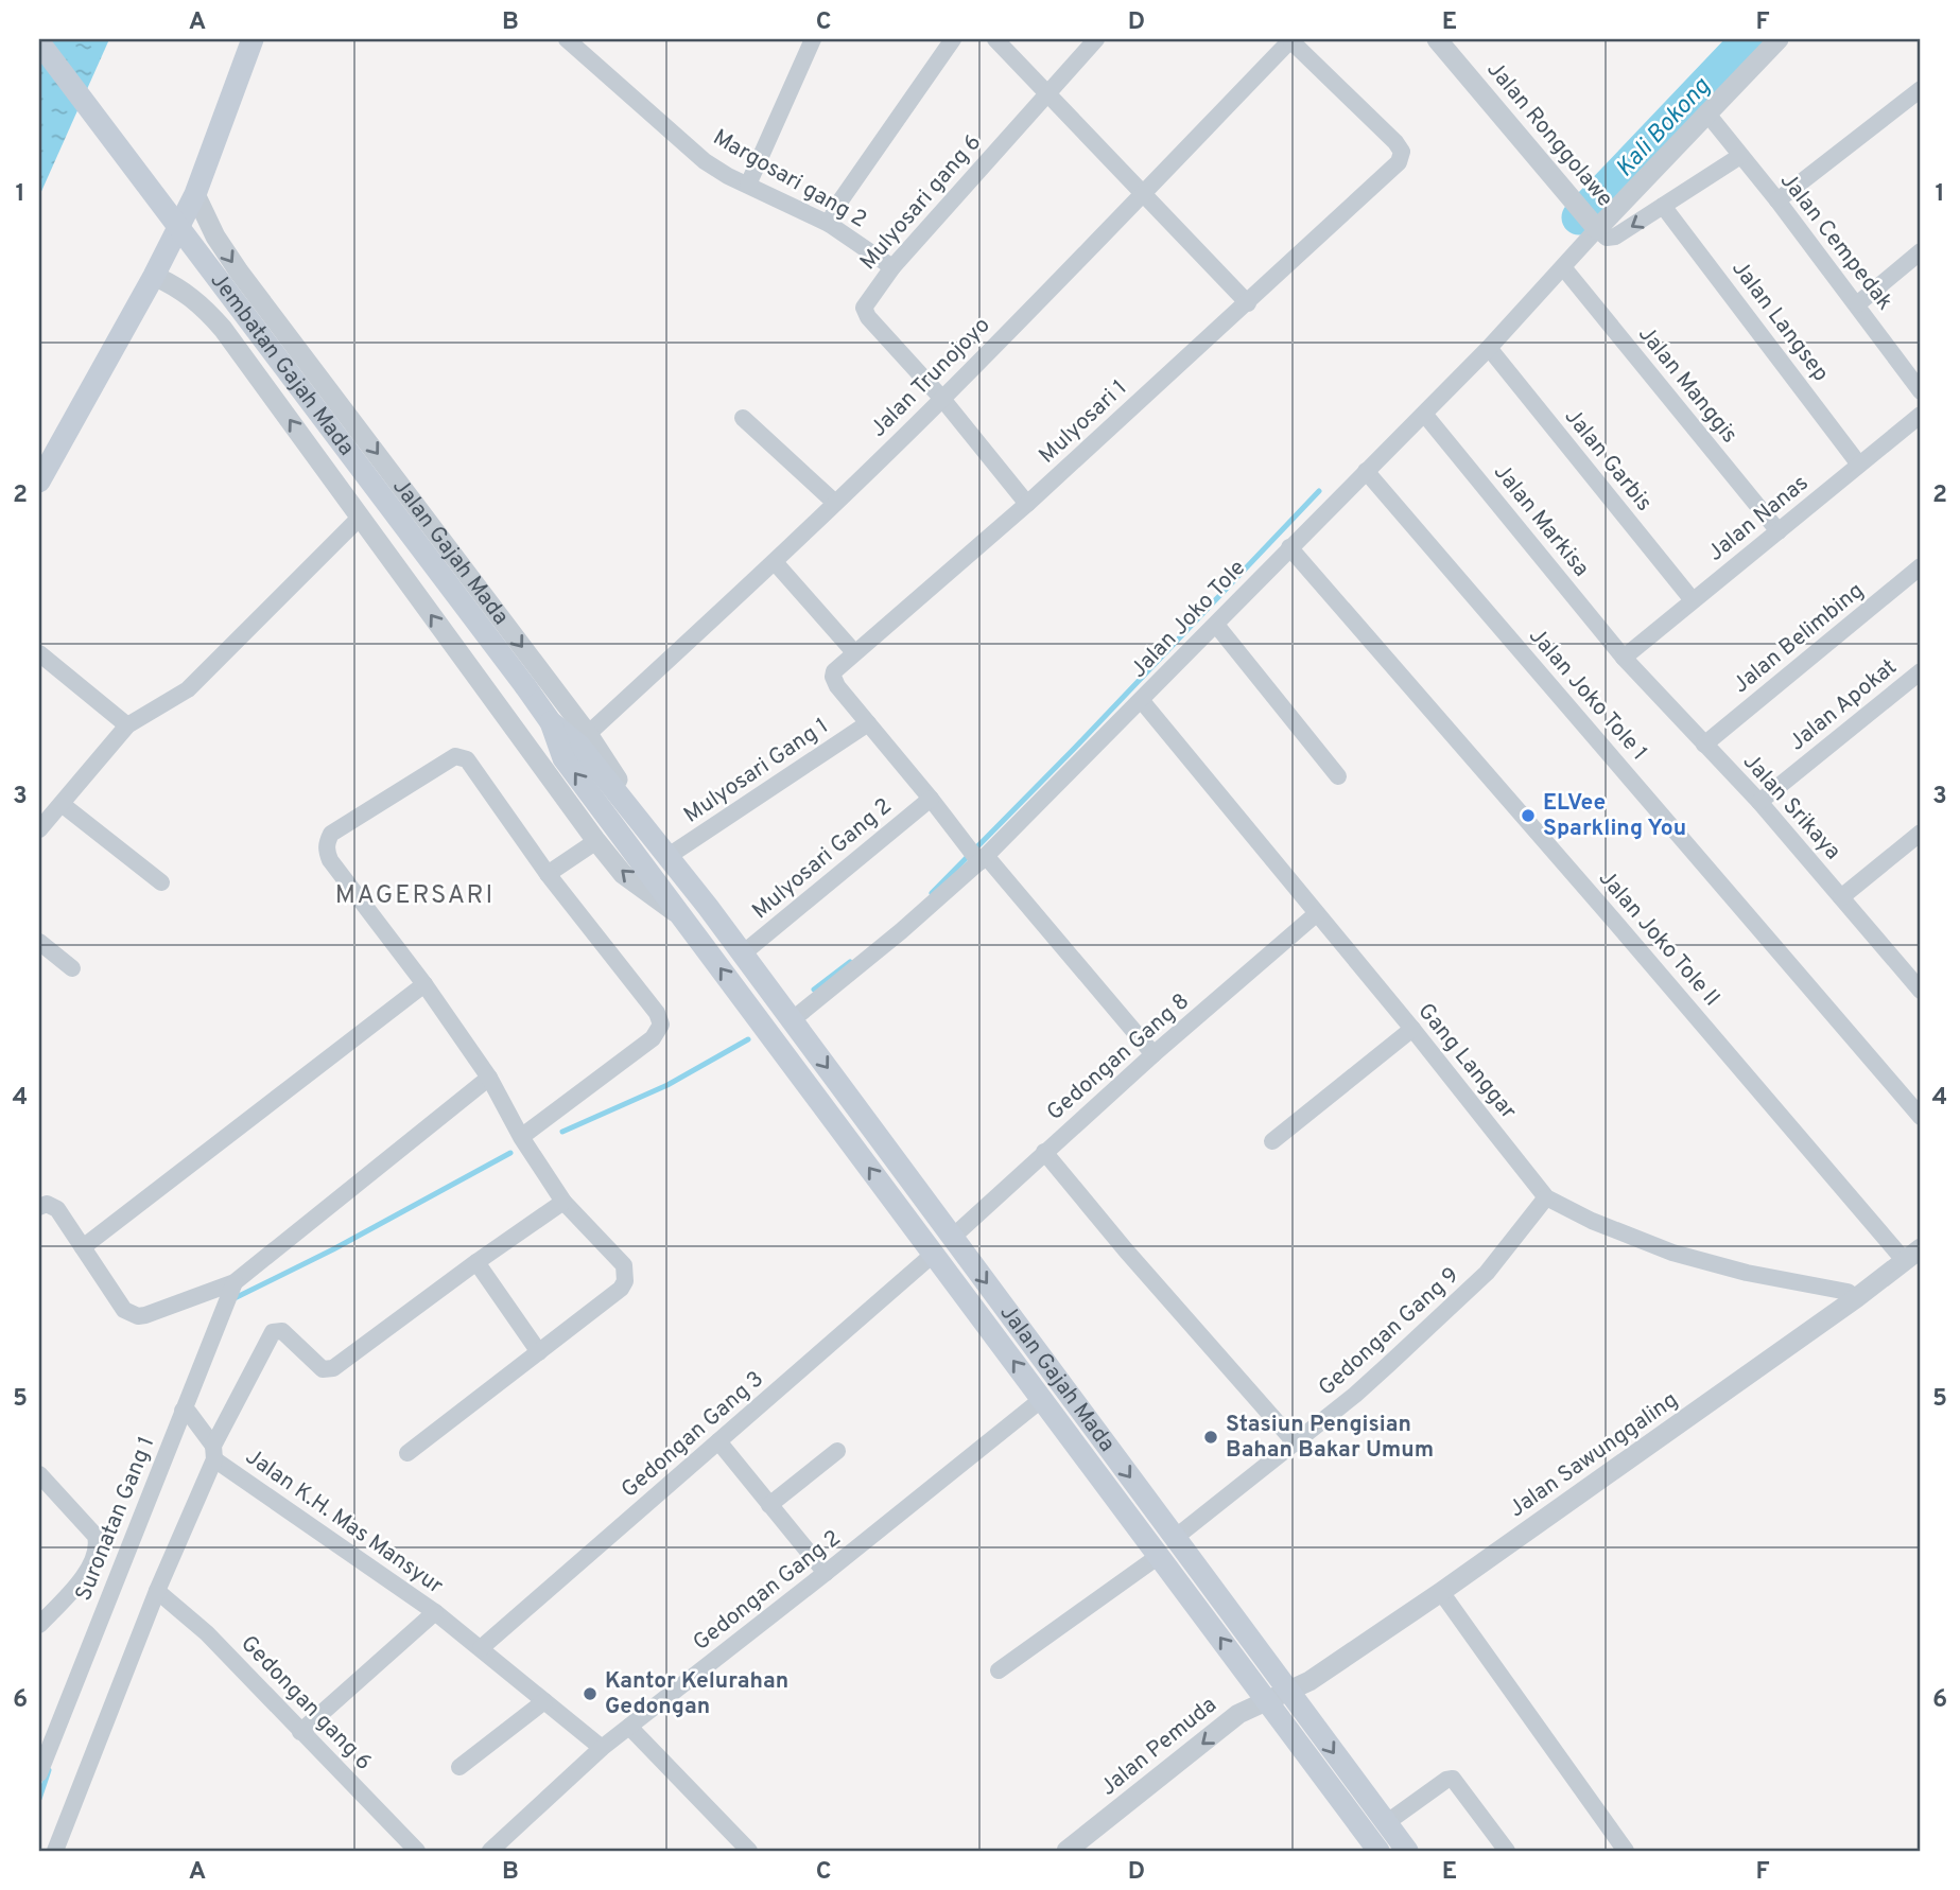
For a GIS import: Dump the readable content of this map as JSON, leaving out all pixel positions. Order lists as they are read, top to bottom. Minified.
{"streets":{"main road":["Jembatan Gajah Mada","Jalan Gajah Mada"],"street":["Jalan Ronggolawe","Margosari gang 2","Mulyosari gang 6","Jalan Cempedak","Jalan Langsep","Jalan Trunojoyo","Jalan Manggis","Mulyosari 1","Jalan Garbis","Jalan Nanas","Jalan Markisa","Jalan Joko Tole","Jalan Belimbing","Jalan Joko Tole 1","Jalan Apokat","Mulyosari Gang 1","Jalan Srikaya","Mulyosari Gang 2","Jalan Joko Tole II","Gedongan Gang 8","Gang Langgar","Gedongan Gang 9","Gedongan Gang 3","Jalan Sawunggaling","Suronatan Gang 1","Jalan K.H. Mas Mansyur","Gedongan Gang 2","Gedongan gang 6","Jalan Pemuda"]},"crossings":[["Jalan Ronggolawe","Jalan Joko Tole"],["Margosari gang 2","Mulyosari gang 6"],["Mulyosari gang 6","Jalan Trunojoyo"],["Jalan Langsep","Jalan Nanas"],["Jembatan Gajah Mada","Jalan Gajah Mada"],["Jalan Trunojoyo","Mulyosari 1"],["Jalan Trunojoyo","Jalan Gajah Mada"],["Jalan Manggis","Jalan Nanas"],["Jalan Manggis","Jalan Joko Tole"],["Mulyosari 1","Jalan Joko Tole"],["Mulyosari 1","Mulyosari Gang 1"],["Mulyosari 1","Mulyosari Gang 2"],["Mulyosari 1","Gedongan Gang 8"],["Jalan Garbis","Jalan Nanas"],["Jalan Garbis","Jalan Joko Tole"],["Jalan Nanas","Jalan Markisa"],["Jalan Nanas","Jalan Srikaya"],["Jalan Markisa","Jalan Joko Tole"],["Jalan Markisa","Jalan Srikaya"],["Jalan Gajah Mada","Jalan Joko Tole"],["Jalan Gajah Mada","Mulyosari Gang 1"],["Jalan Gajah Mada","Mulyosari Gang 2"],["Jalan Gajah Mada","Gedongan Gang 8"],["Jalan Gajah Mada","Gedongan Gang 9"],["Jalan Gajah Mada","Gedongan Gang 3"],["Jalan Gajah Mada","Jalan Sawunggaling"],["Jalan Gajah Mada","Gedongan Gang 2"],["Jalan Gajah Mada","Jalan Pemuda"],["Jalan Joko Tole","Jalan Joko Tole 1"],["Jalan Joko Tole","Jalan Joko Tole II"],["Jalan Joko Tole","Gang Langgar"],["Jalan Belimbing","Jalan Srikaya"],["Jalan Apokat","Jalan Srikaya"],["Jalan Joko Tole II","Jalan Sawunggaling"],["Gedongan Gang 8","Gang Langgar"],["Gang Langgar","Gedongan Gang 9"],["Gang Langgar","Jalan Sawunggaling"],["Gedongan Gang 3","Jalan K.H. Mas Mansyur"],["Jalan Sawunggaling","Jalan Pemuda"],["Jalan K.H. Mas Mansyur","Gedongan Gang 2"],["Jalan K.H. Mas Mansyur","Gedongan gang 6"]],"districts":["MAGERSARI"],"water":["Kali Bokong"],"places":["ELVee Sparkling You","Stasiun Pengisian Bahan Bakar Umum","Kantor Kelurahan Gedongan"],"grid":{"columns":["A","B","C","D","E","F"],"rows":["1","2","3","4","5","6"]}}
